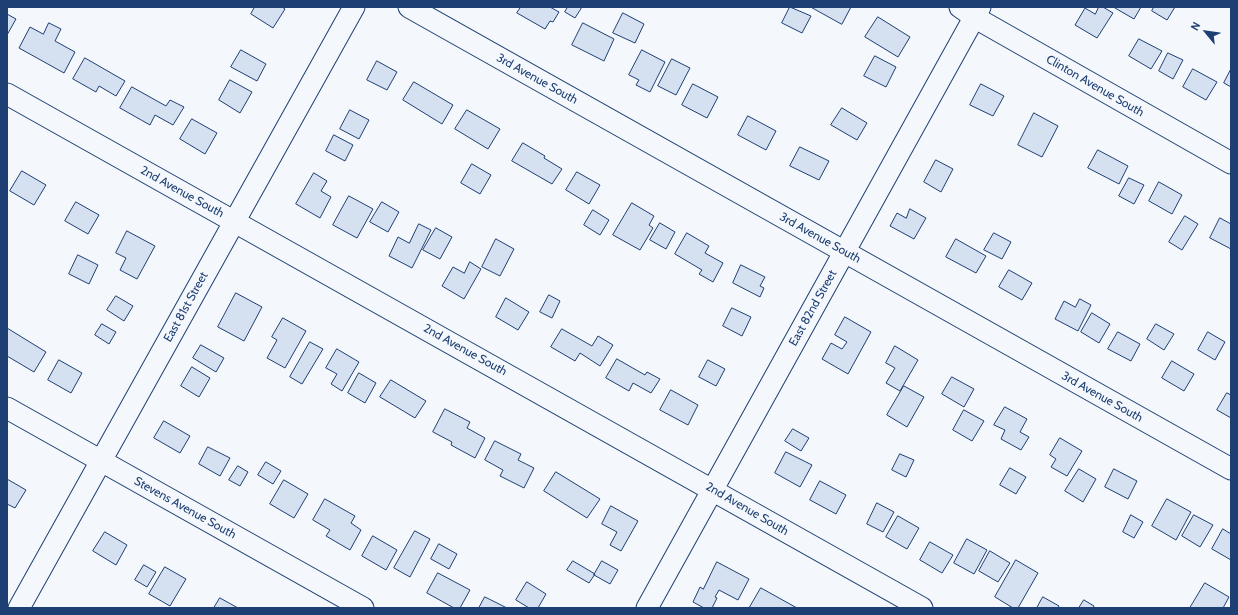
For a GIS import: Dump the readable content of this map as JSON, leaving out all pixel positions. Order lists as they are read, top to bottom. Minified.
{"streets":{"street":["3rd Avenue South","Clinton Avenue South","2nd Avenue South","East 81st Street","East 82nd Street","Stevens Avenue South"]},"crossings":[["3rd Avenue South","East 82nd Street"],["Clinton Avenue South","East 82nd Street"],["2nd Avenue South","East 81st Street"],["2nd Avenue South","East 82nd Street"],["East 81st Street","Stevens Avenue South"]],"north":"top left"}
